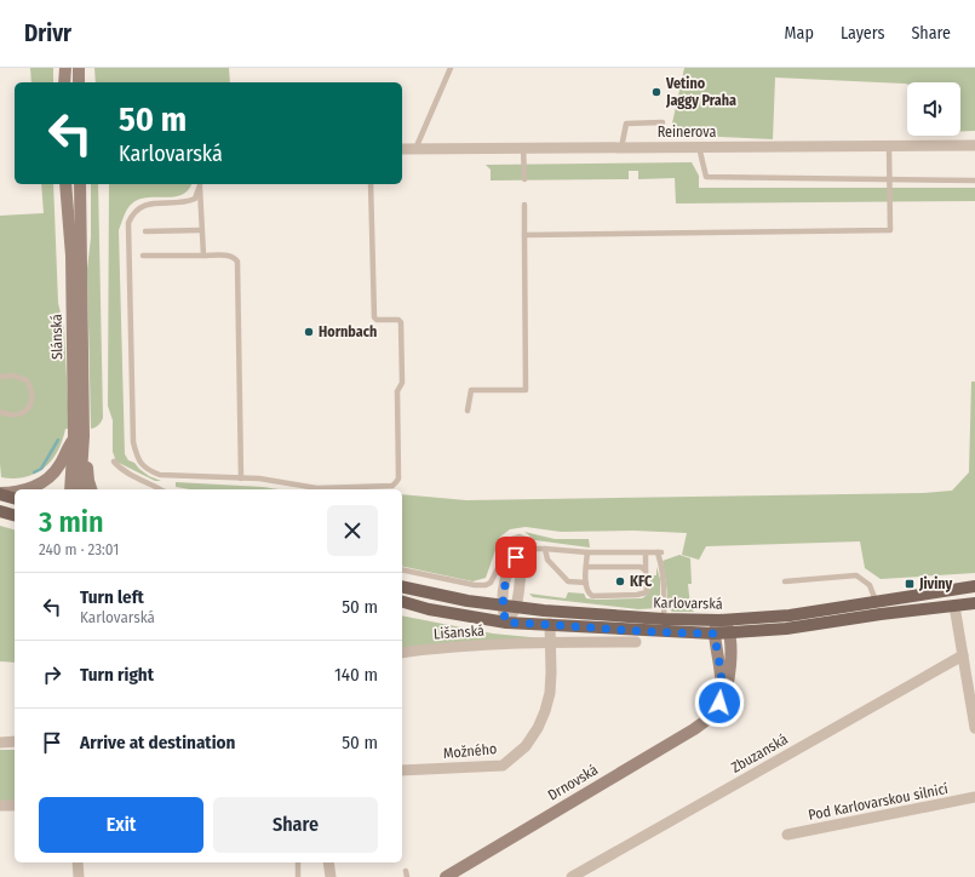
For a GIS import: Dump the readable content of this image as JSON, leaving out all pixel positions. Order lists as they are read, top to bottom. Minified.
{"streets":{"main road":["Slánská","Karlovarská","Drnovská"],"street":["Reinerova","Lišanská","Možného","Zbuzanská","Pod Karlovarskou silnicí"]},"crossings":[["Karlovarská","Možného"],["Karlovarská","Drnovská"],["Lišanská","Možného"]],"places":{"other":["Vetino Jaggy Praha","Hornbach","KFC"],"transit":["Jiviny"]},"page":{"header":"Drivr","nav":["Map","Layers","Share"],"turn":["50 m","Karlovarská"],"heading":["3 min","240 m · 23:01"],"list":[{"name":"Turn left","note":"Karlovarská","value":"50 m"},{"name":"Turn right","value":"140 m"},{"name":"Arrive at destination","value":"50 m"}],"buttons":["Exit","Share"]}}
